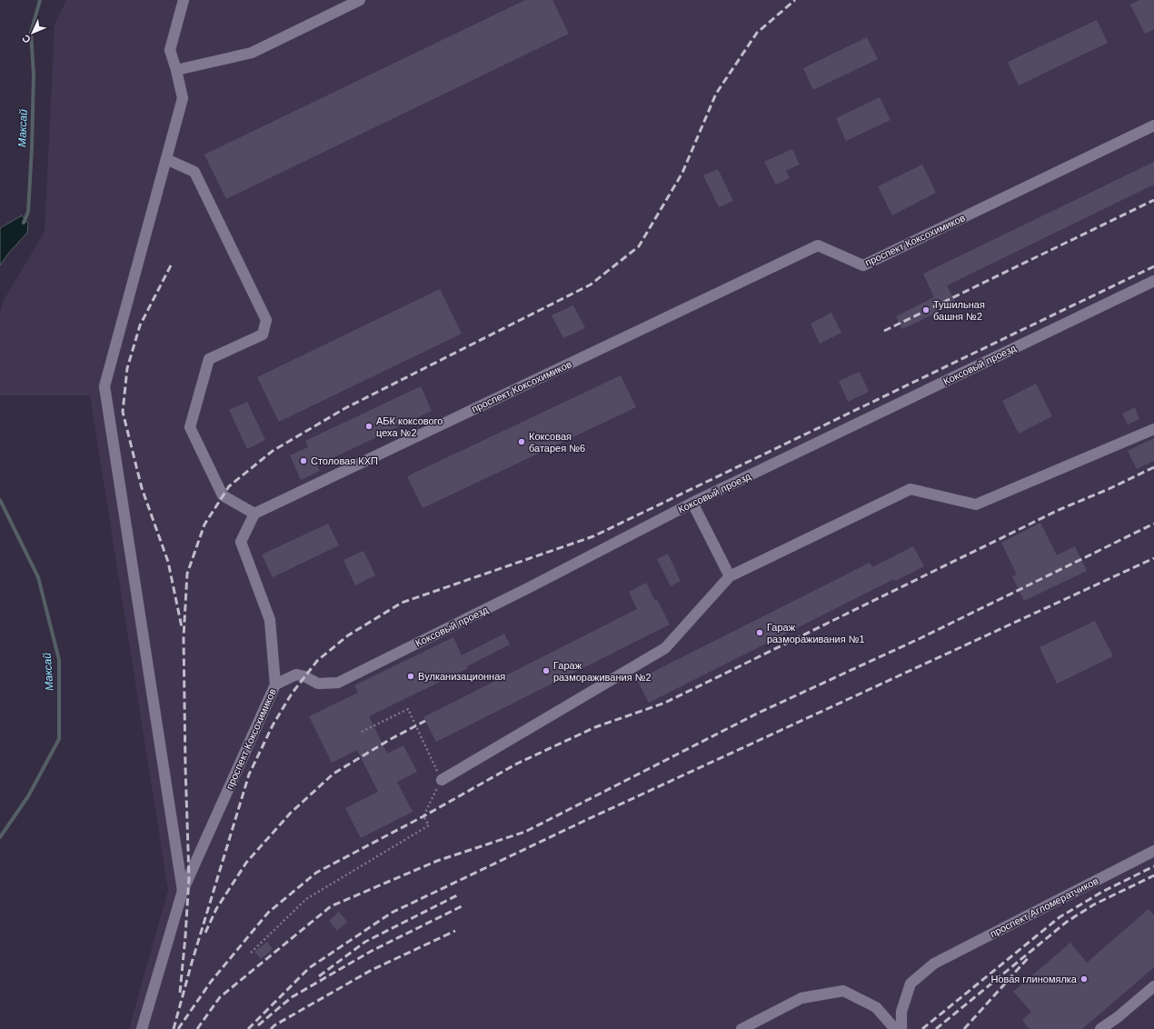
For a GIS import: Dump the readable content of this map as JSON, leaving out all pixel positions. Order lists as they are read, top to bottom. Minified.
{"streets":{"street":["проспект Коксохимиков","Коксовый проезд","проспект Агломератчиков"]},"crossings":[["проспект Коксохимиков","Коксовый проезд"]],"water":["Максай"],"places":["Тушильная башня №2","АБК коксового цеха №2","Коксовая батарея №6","Столовая КХП","Гараж размораживания №1","Гараж размораживания №2","Вулканизационная","Новая глиномялка"],"north":"bottom left"}
